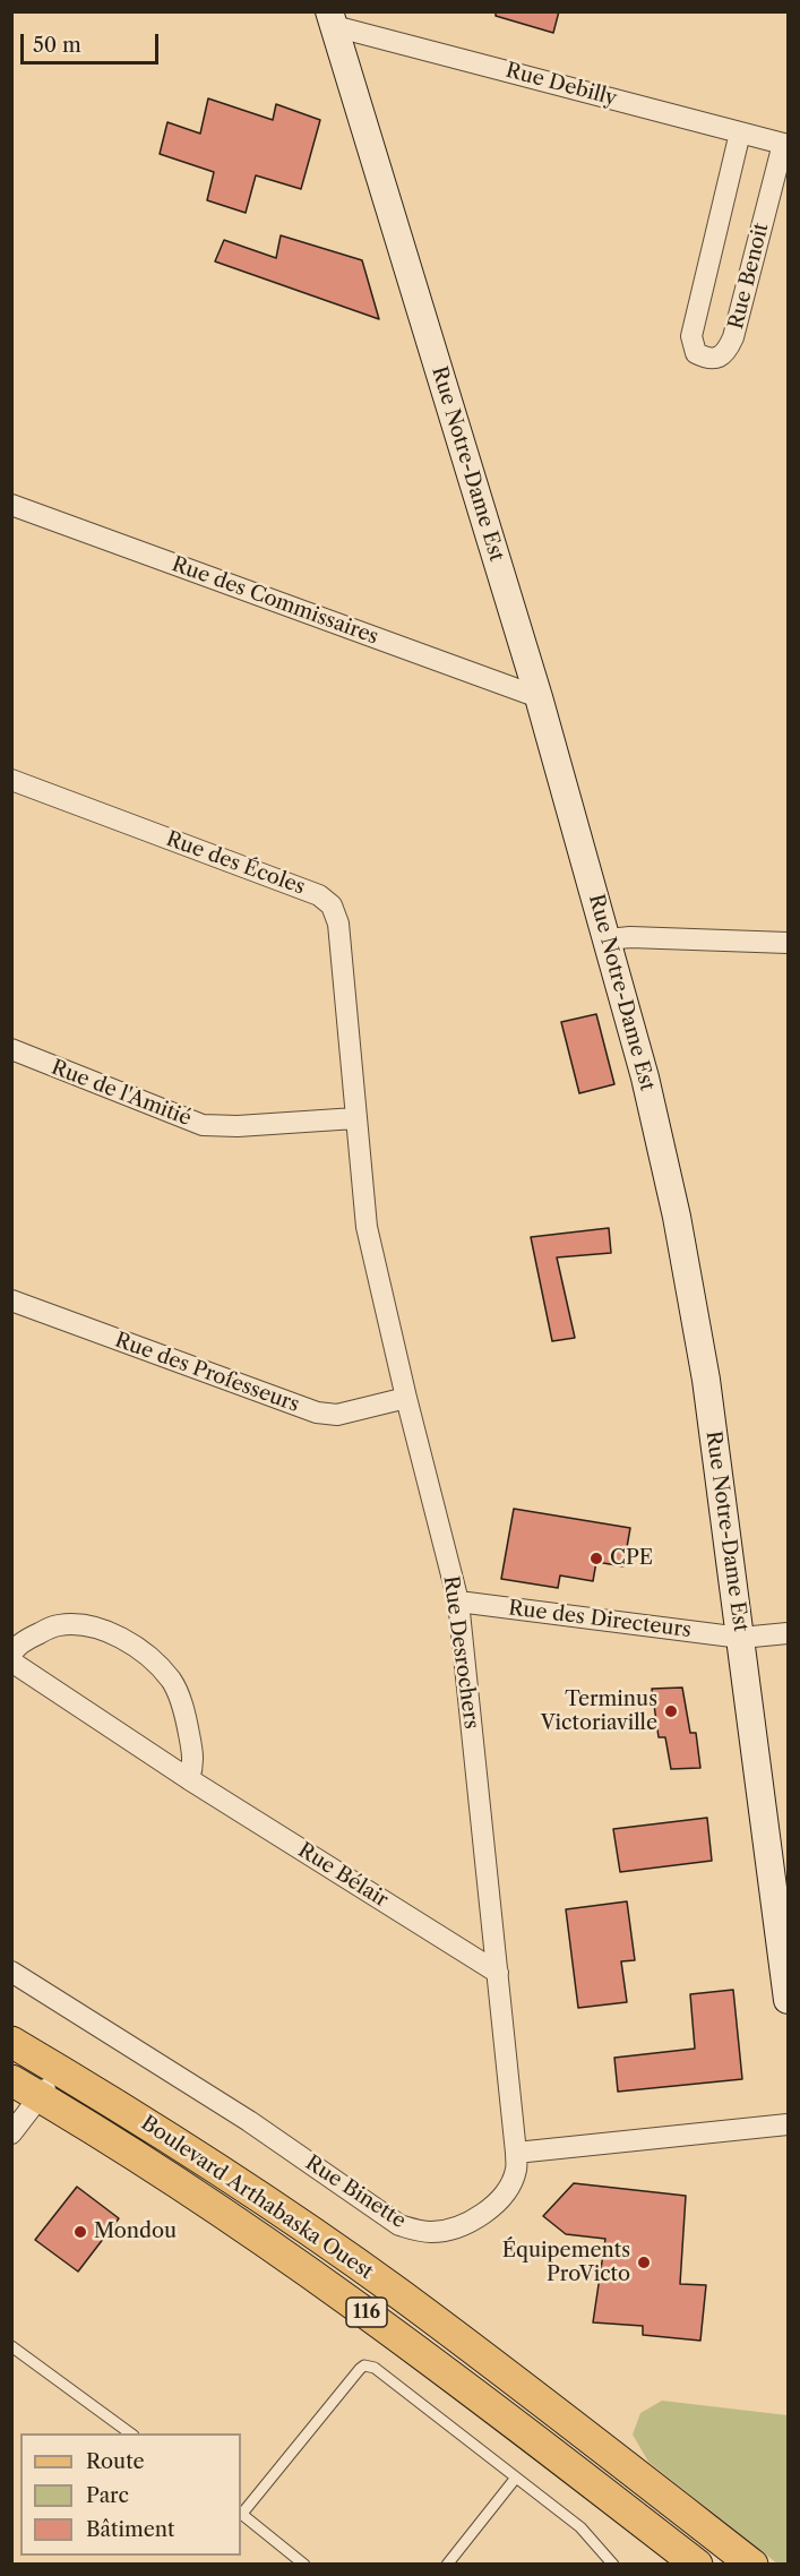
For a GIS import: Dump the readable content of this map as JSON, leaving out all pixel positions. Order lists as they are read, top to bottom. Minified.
{"streets":{"main road":["Boulevard Arthabaska Ouest","116"],"street":["Rue Debilly","Rue Benoit","Rue Notre-Dame Est","Rue des Commissaires","Rue des Écoles","Rue de l'Amitié","Rue des Professeurs","Rue des Directeurs","Rue Desrochers","Rue Bélair","Rue Binette"]},"crossings":[["Rue Debilly","Rue Benoit"],["Rue Debilly","Rue Notre-Dame Est"],["Rue Notre-Dame Est","Rue des Commissaires"],["Rue Notre-Dame Est","Rue des Directeurs"],["Rue des Écoles","Rue de l'Amitié"],["Rue des Écoles","Rue Desrochers"],["Rue de l'Amitié","Rue Desrochers"],["Rue des Professeurs","Rue Desrochers"],["Rue des Directeurs","Rue Desrochers"],["Rue Desrochers","Rue Bélair"],["Rue Desrochers","Rue Binette"]],"places":["CPE","Terminus Victoriaville","Mondou","Équipements ProVicto"],"legend":["Route","Parc","Bâtiment"],"scale_bar":"50 m"}
